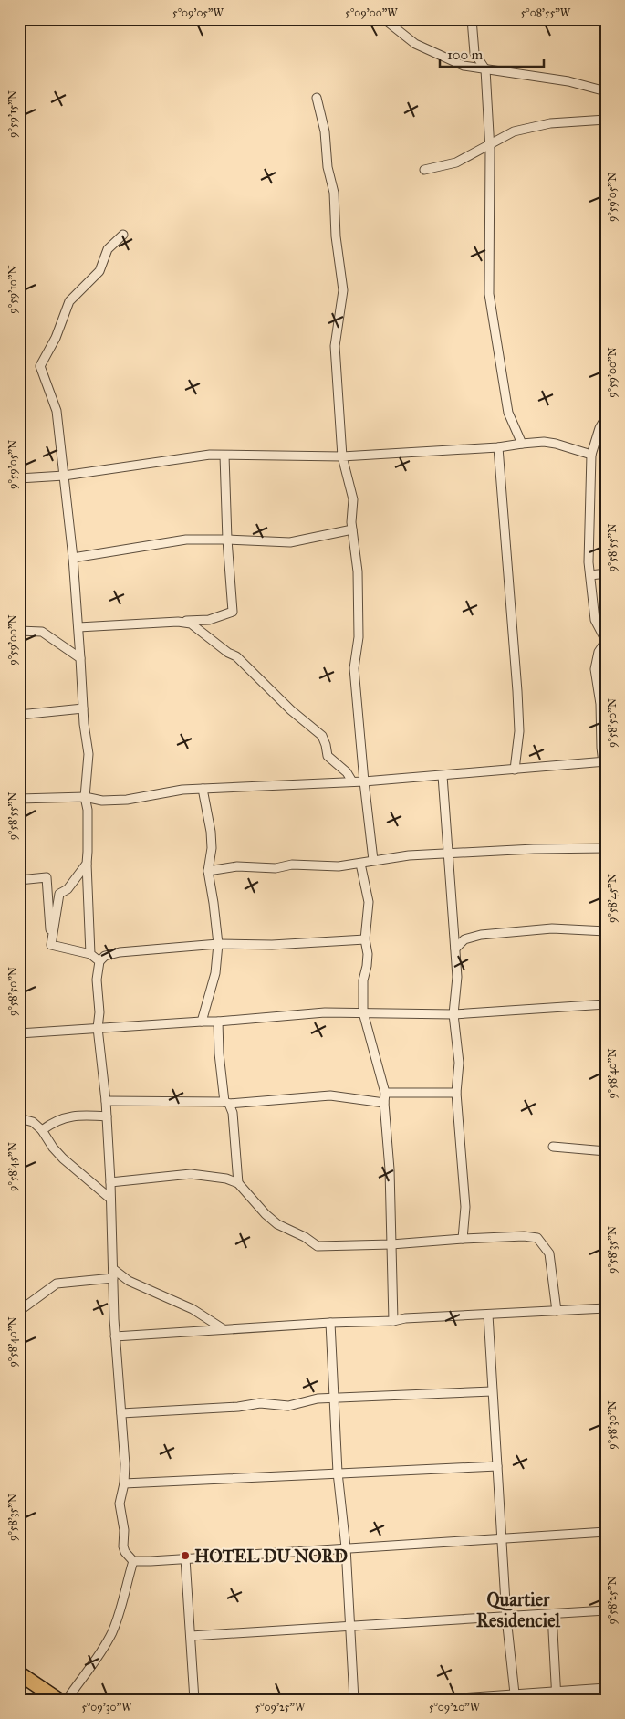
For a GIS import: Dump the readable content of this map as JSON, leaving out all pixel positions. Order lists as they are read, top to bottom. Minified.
{"districts":["Quartier Residenciel"],"places":["HOTEL DU NORD"],"scale_bar":"100 m","coordinates":["5°09'05\"W","5°09'00\"W","5°08'55\"W","9°59'15\"N","9°59'05\"N","9°59'10\"N","9°59'00\"N","9°58'55\"N","9°58'50\"N","9°58'45\"N","9°58'40\"N","9°58'35\"N","9°58'30\"N","9°58'25\"N","5°09'30\"W","5°09'25\"W","5°09'20\"W"]}
